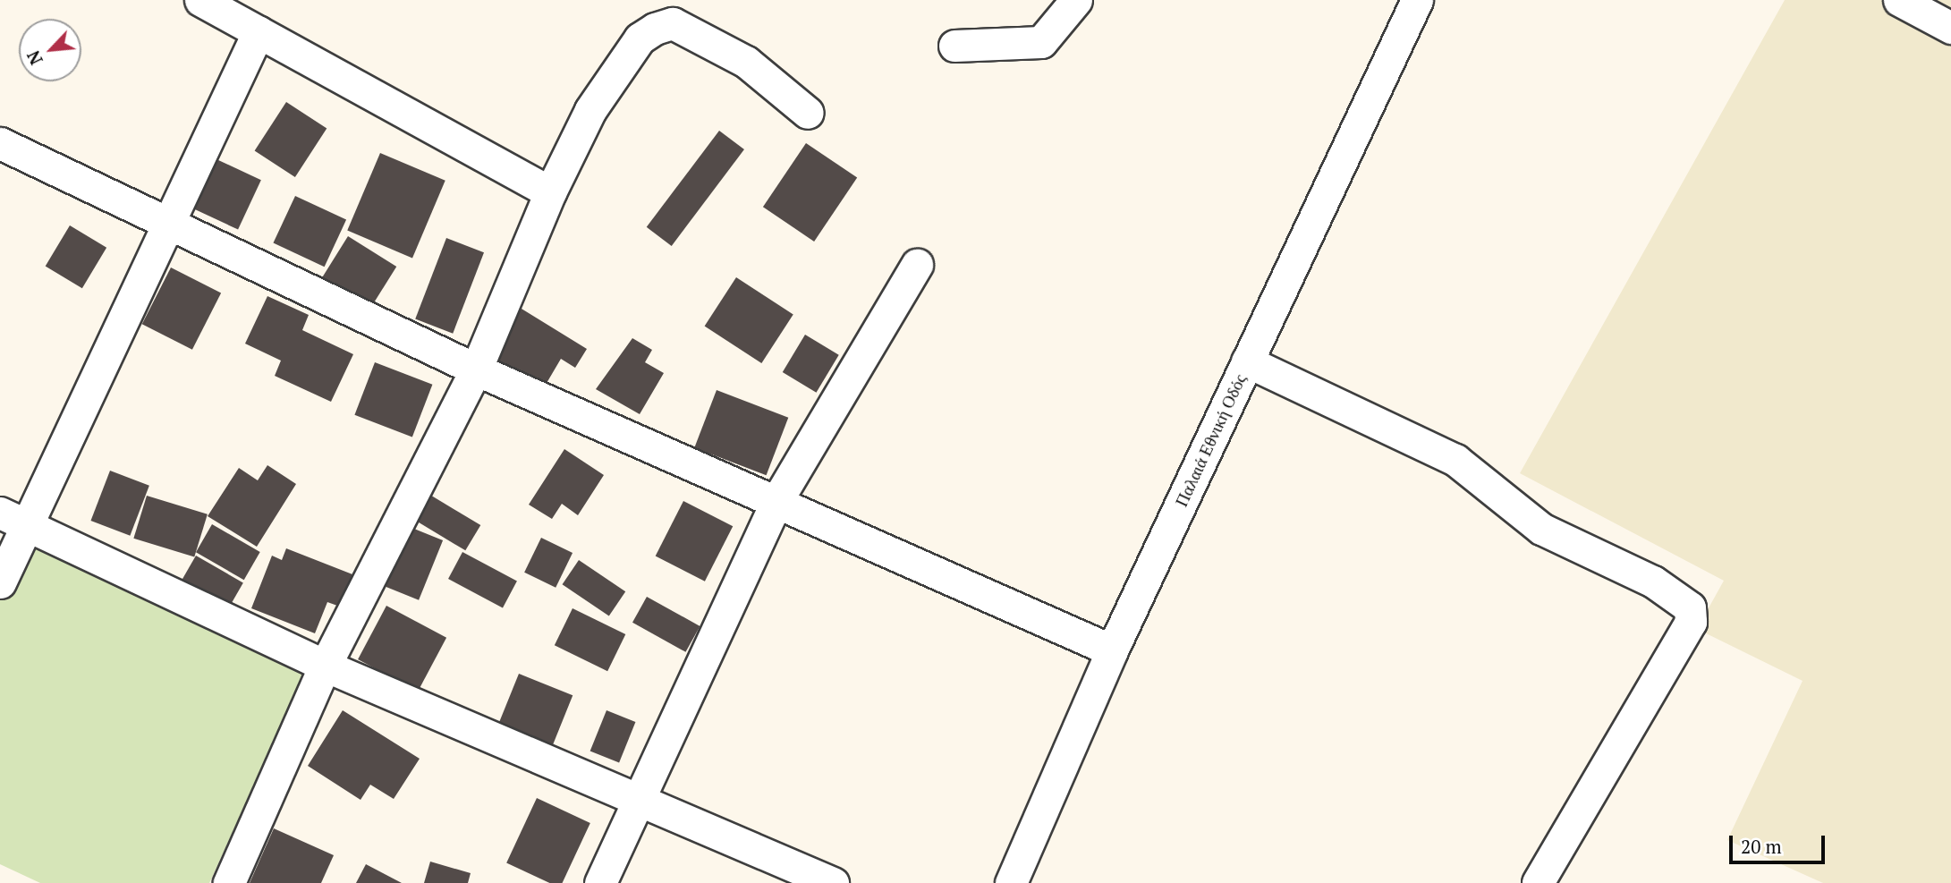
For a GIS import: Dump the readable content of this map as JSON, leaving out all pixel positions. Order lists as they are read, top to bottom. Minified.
{"streets":{"street":["Παλαιά Εθνική Οδός"]},"scale_bar":"20 m","north":"bottom left"}
